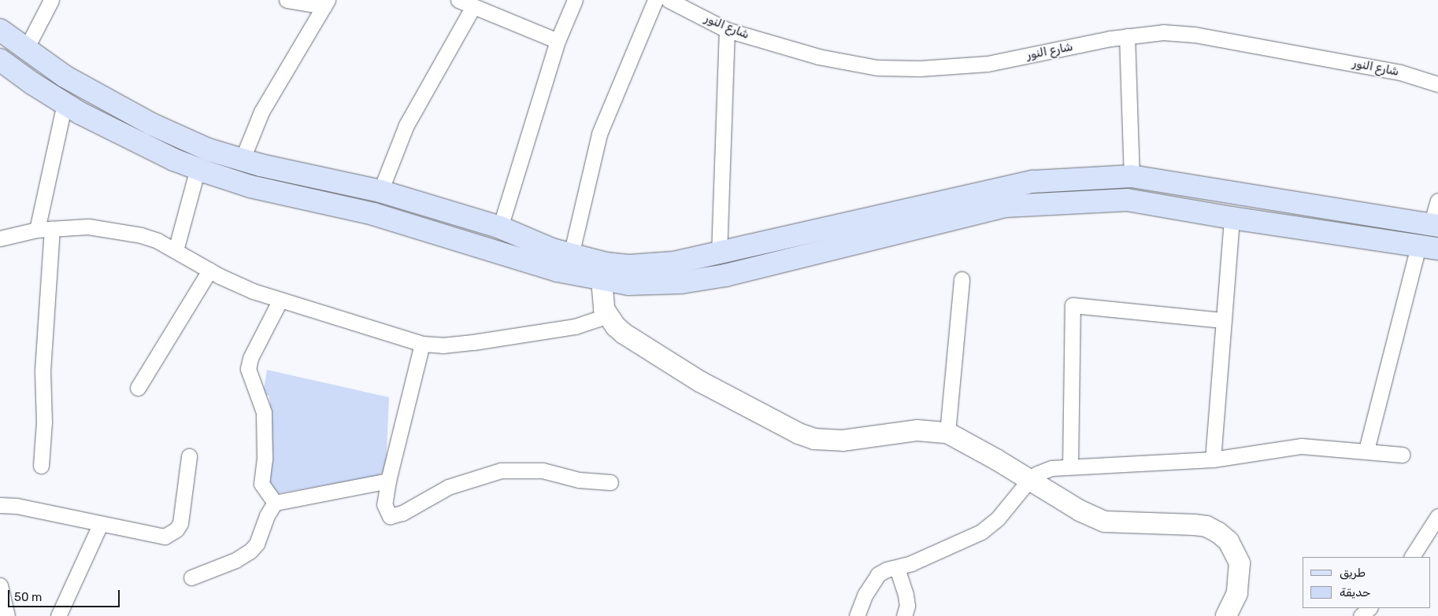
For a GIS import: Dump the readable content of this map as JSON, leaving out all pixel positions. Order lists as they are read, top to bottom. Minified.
{"streets":{"street":["شارع النور"]},"legend":["طريق","حديقة"],"scale_bar":"50 m"}
